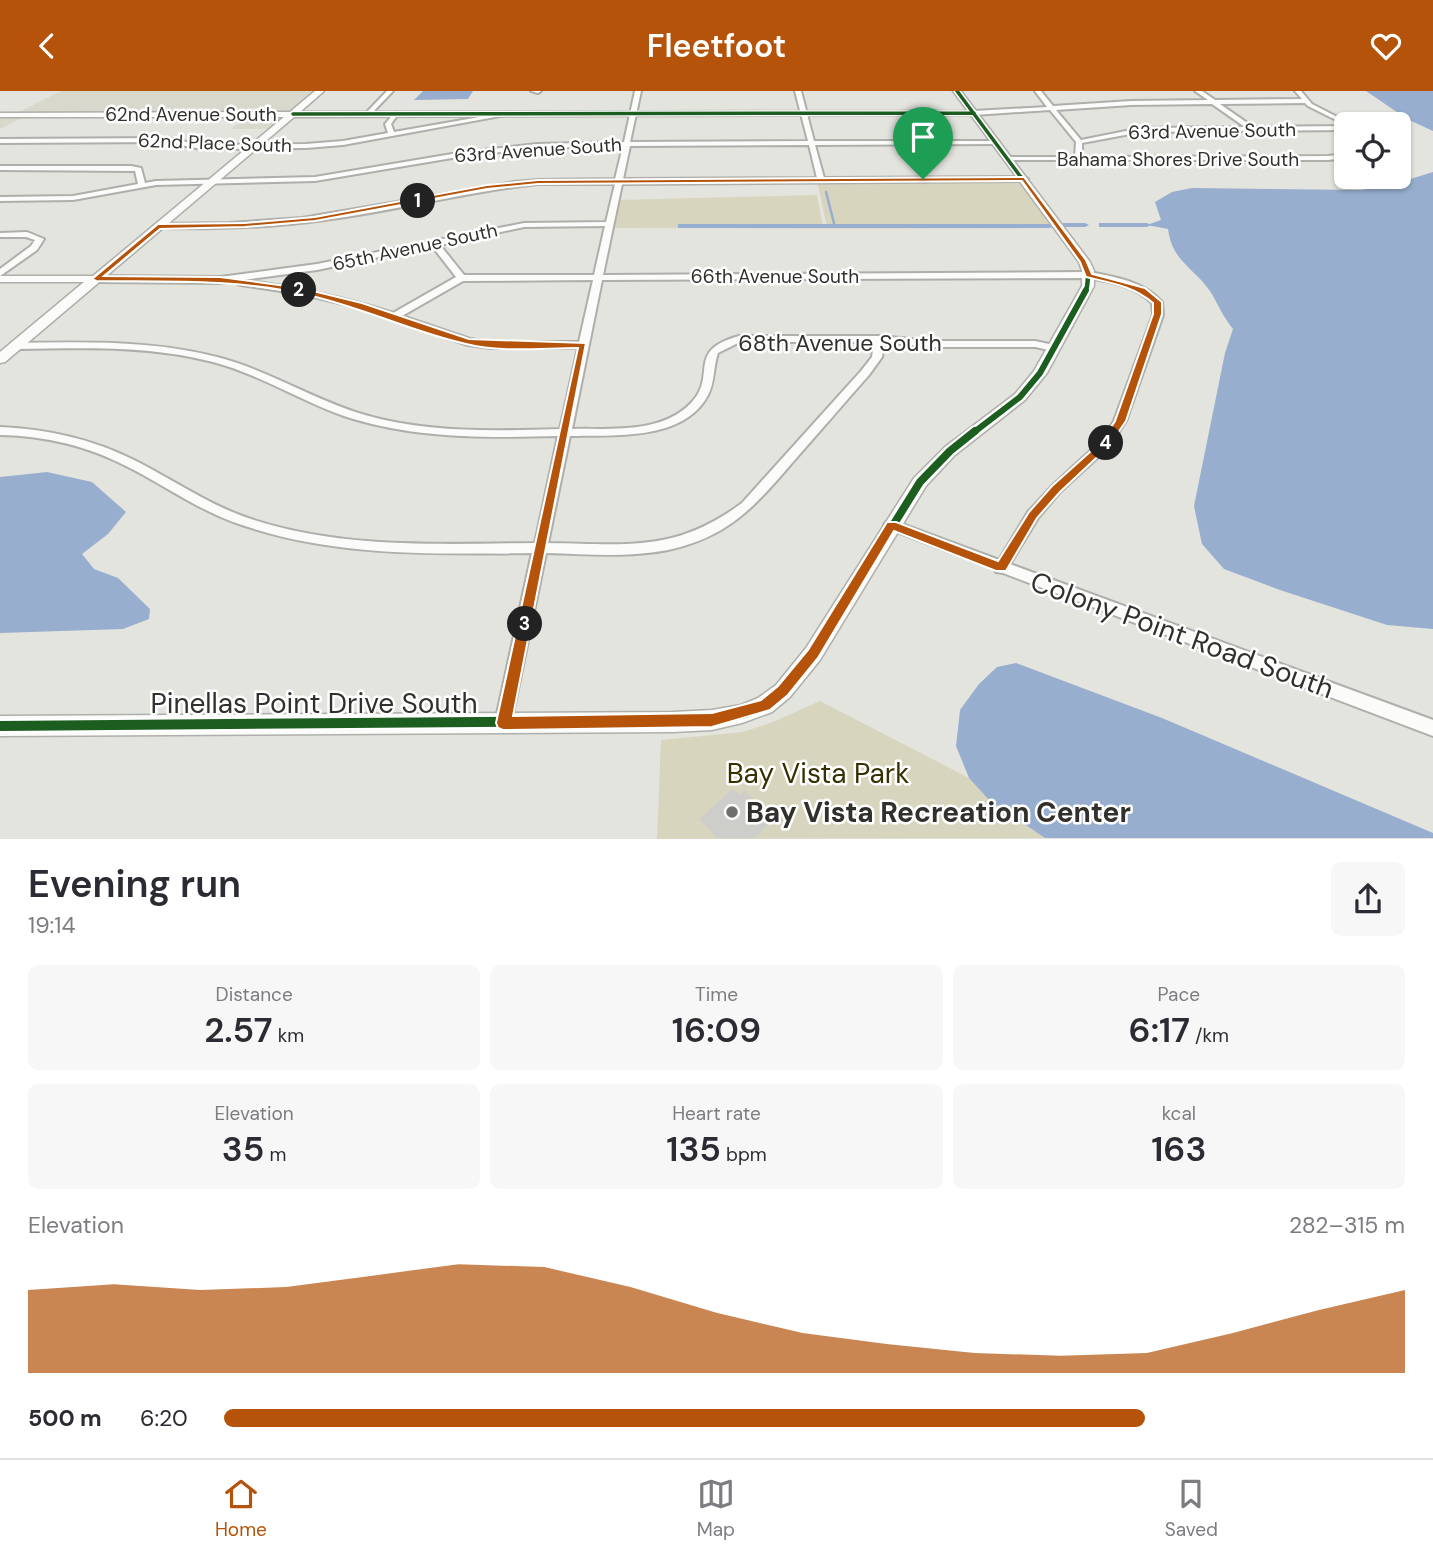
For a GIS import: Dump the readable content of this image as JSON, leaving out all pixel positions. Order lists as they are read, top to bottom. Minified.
{"streets":{"street":["62nd Avenue South","63rd Avenue South","62nd Place South","Bahama Shores Drive South","65th Avenue South","66th Avenue South","68th Avenue South","Colony Point Road South","Pinellas Point Drive South"]},"crossings":[["62nd Avenue South","62nd Place South"],["66th Avenue South","Pinellas Point Drive South"],["68th Avenue South","Pinellas Point Drive South"],["Colony Point Road South","Pinellas Point Drive South"]],"parks":["Bay Vista Park"],"places":["Bay Vista Recreation Center"],"page":{"header":"Fleetfoot","pins":["1","2","4","3"],"heading":["Evening run","19:14"],"stats":[["Distance","2.57 km"],["Time","16:09"],["Pace","6:17 /km"],["Elevation","35 m"],["Heart rate","135 bpm"],["kcal","163"]],"chart":["Elevation","282–315 m"],"list":[{"name":"500 m","note":"6:20"}],"tabs":["Home","Map","Saved"]}}
